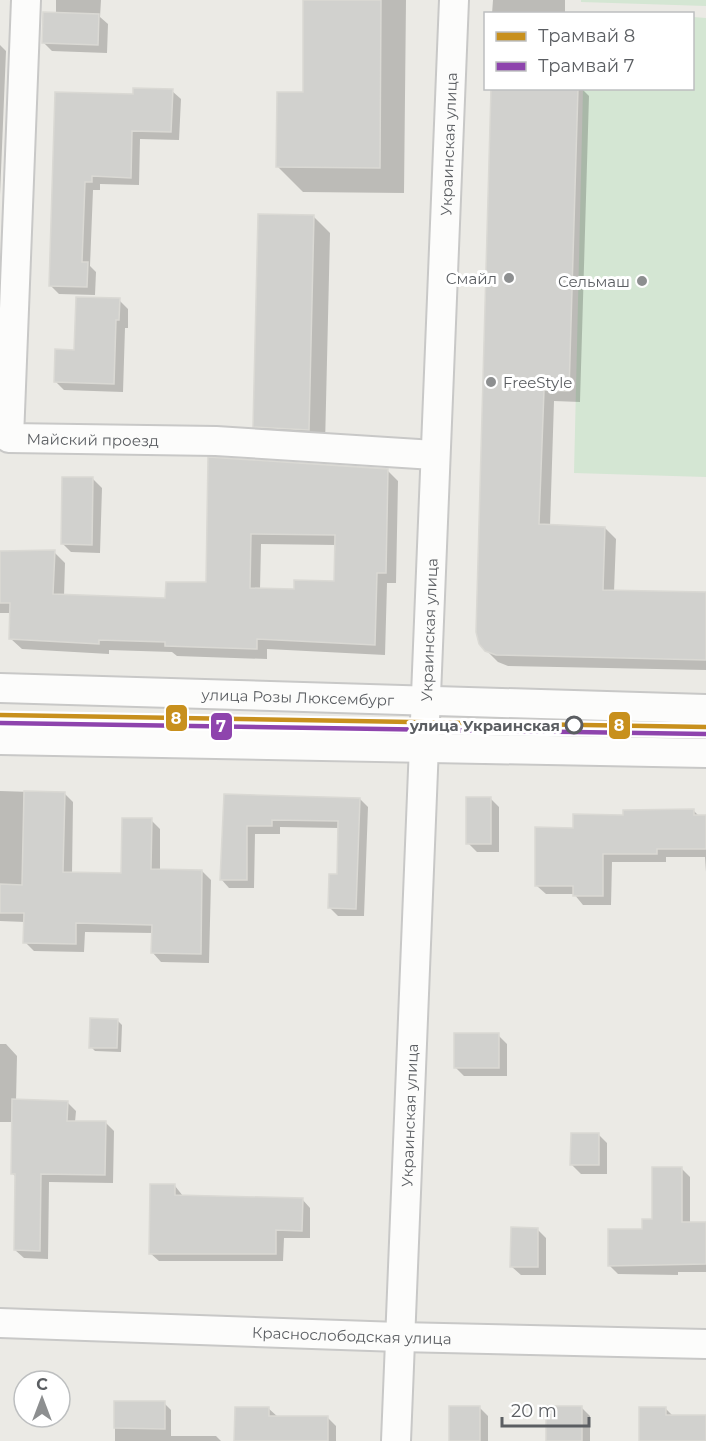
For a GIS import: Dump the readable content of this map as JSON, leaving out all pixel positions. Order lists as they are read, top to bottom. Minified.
{"streets":{"street":["Украинская улица","Майский проезд","улица Розы Люксембург","Краснослободская улица"]},"crossings":[["Украинская улица","Майский проезд"],["Украинская улица","улица Розы Люксембург"],["Украинская улица","Краснослободская улица"]],"places":["Смайл","Сельмаш","FreeStyle","улица Украинская"],"lines":["tram line 8","tram line 7"],"legend":["Трамвай 8","Трамвай 7"],"scale_bar":"20 m","north":"top"}
